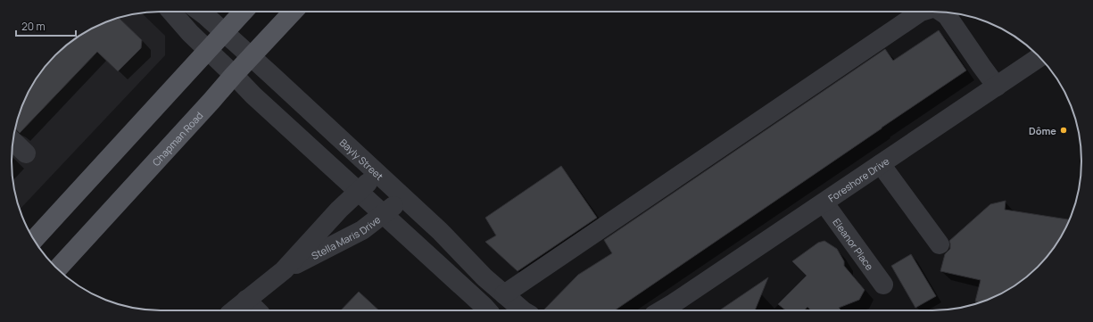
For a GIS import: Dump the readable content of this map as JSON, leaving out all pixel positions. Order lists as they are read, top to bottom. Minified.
{"streets":{"main road":["Chapman Road"],"street":["Bayly Street","Foreshore Drive","Stella Maris Drive","Eleanor Place"]},"crossings":[["Chapman Road","Bayly Street"],["Bayly Street","Stella Maris Drive"],["Foreshore Drive","Eleanor Place"]],"places":["Dôme"],"scale_bar":"20 m"}
